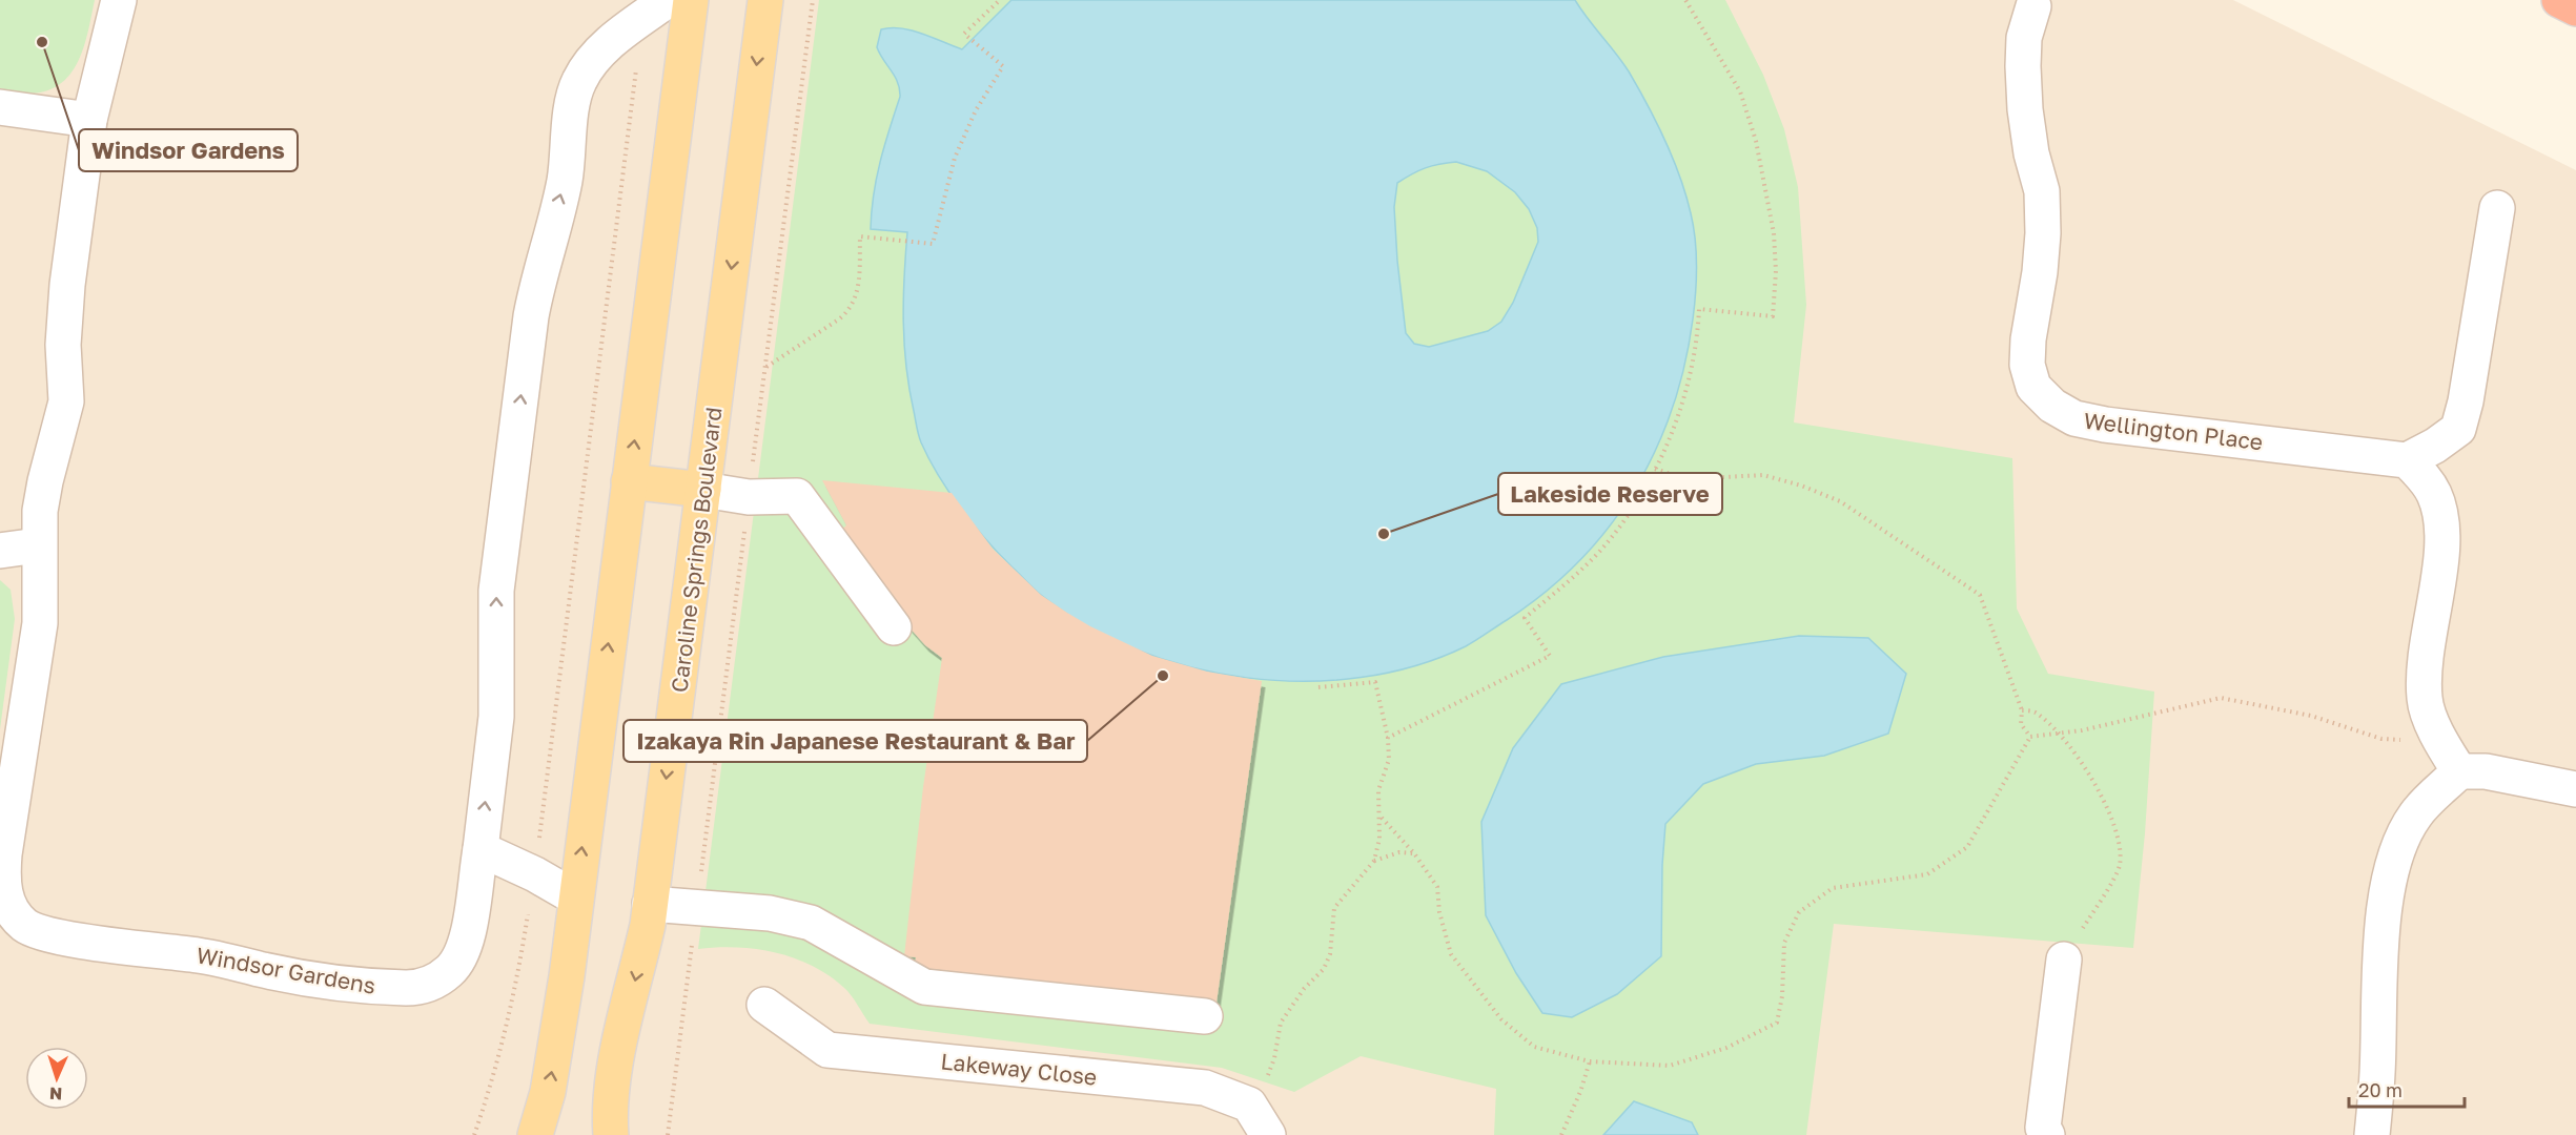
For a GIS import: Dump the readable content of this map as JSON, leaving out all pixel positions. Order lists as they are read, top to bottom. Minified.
{"streets":{"main road":["Caroline Springs Boulevard"],"street":["Wellington Place","Windsor Gardens","Lakeway Close"]},"places":["Windsor Gardens","Lakeside Reserve","Izakaya Rin Japanese Restaurant & Bar"],"scale_bar":"20 m","north":"bottom"}
